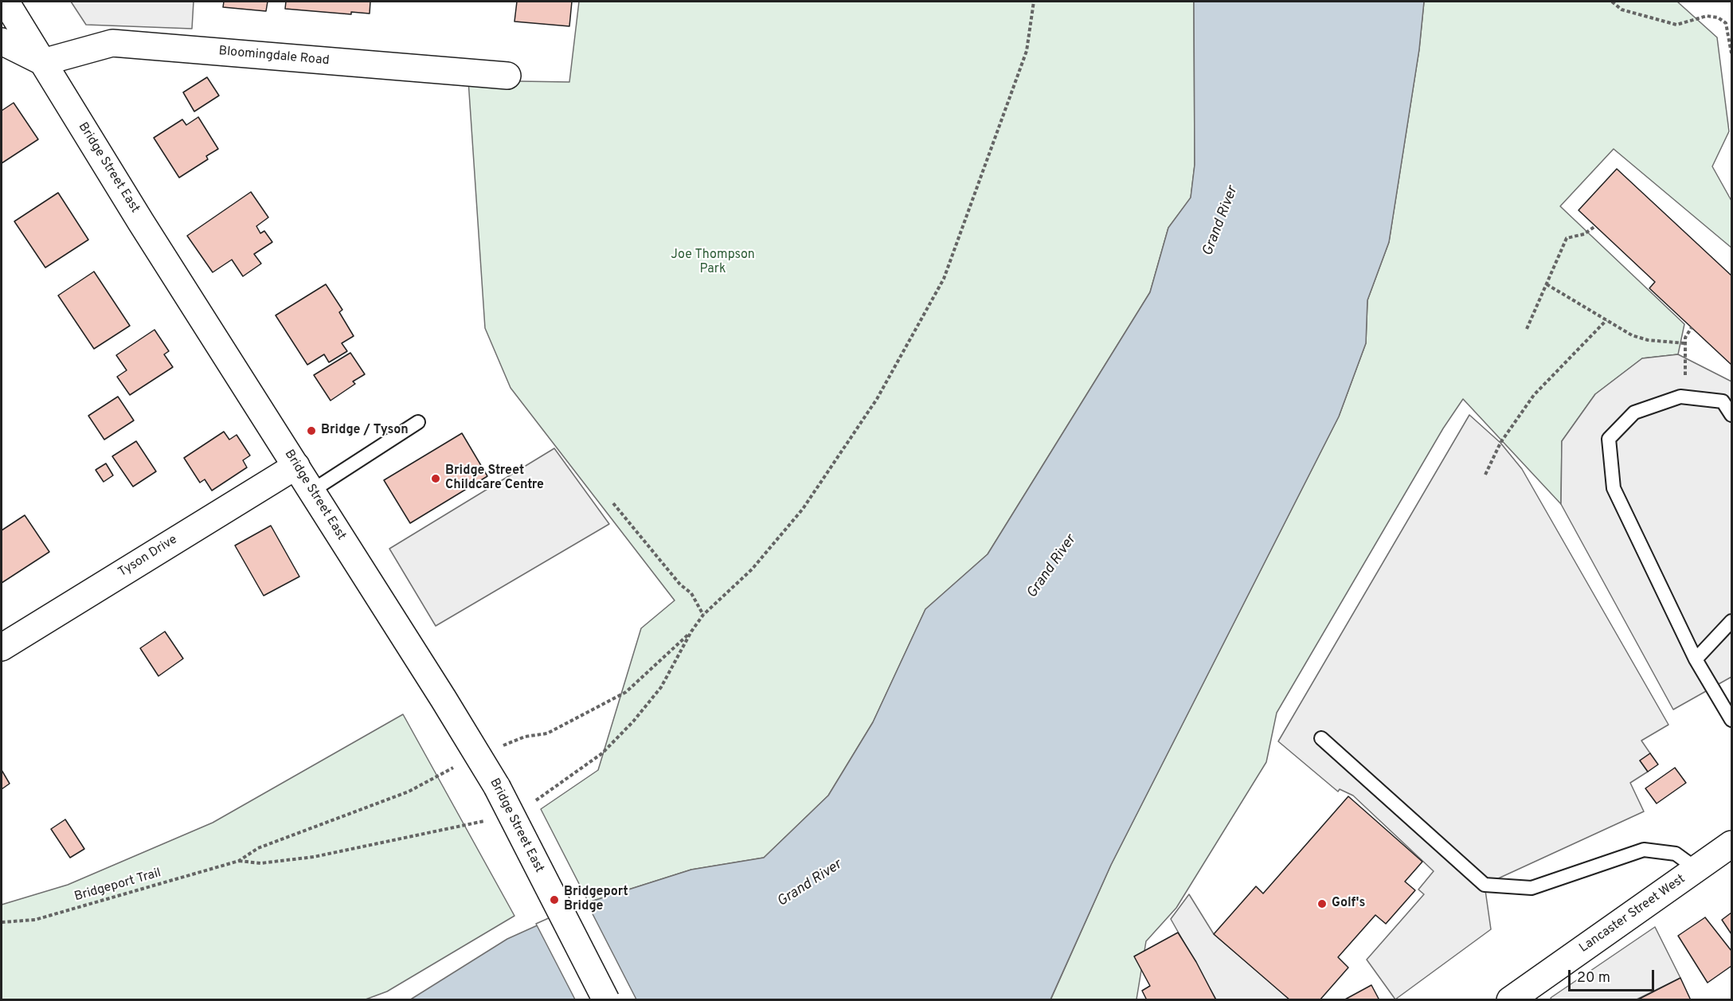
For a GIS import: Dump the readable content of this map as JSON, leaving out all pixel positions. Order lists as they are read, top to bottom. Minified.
{"streets":{"main road":["Bloomingdale Road","Bridge Street East","Tyson Drive","Lancaster Street West"],"path":["Bridgeport Trail"]},"crossings":[["Bloomingdale Road","Bridge Street East"],["Bridge Street East","Tyson Drive"]],"water":["Grand River"],"parks":["Joe Thompson Park"],"places":["Bridge / Tyson","Bridge Street Childcare Centre","Bridgeport Bridge","Golf's"],"scale_bar":"20 m"}
